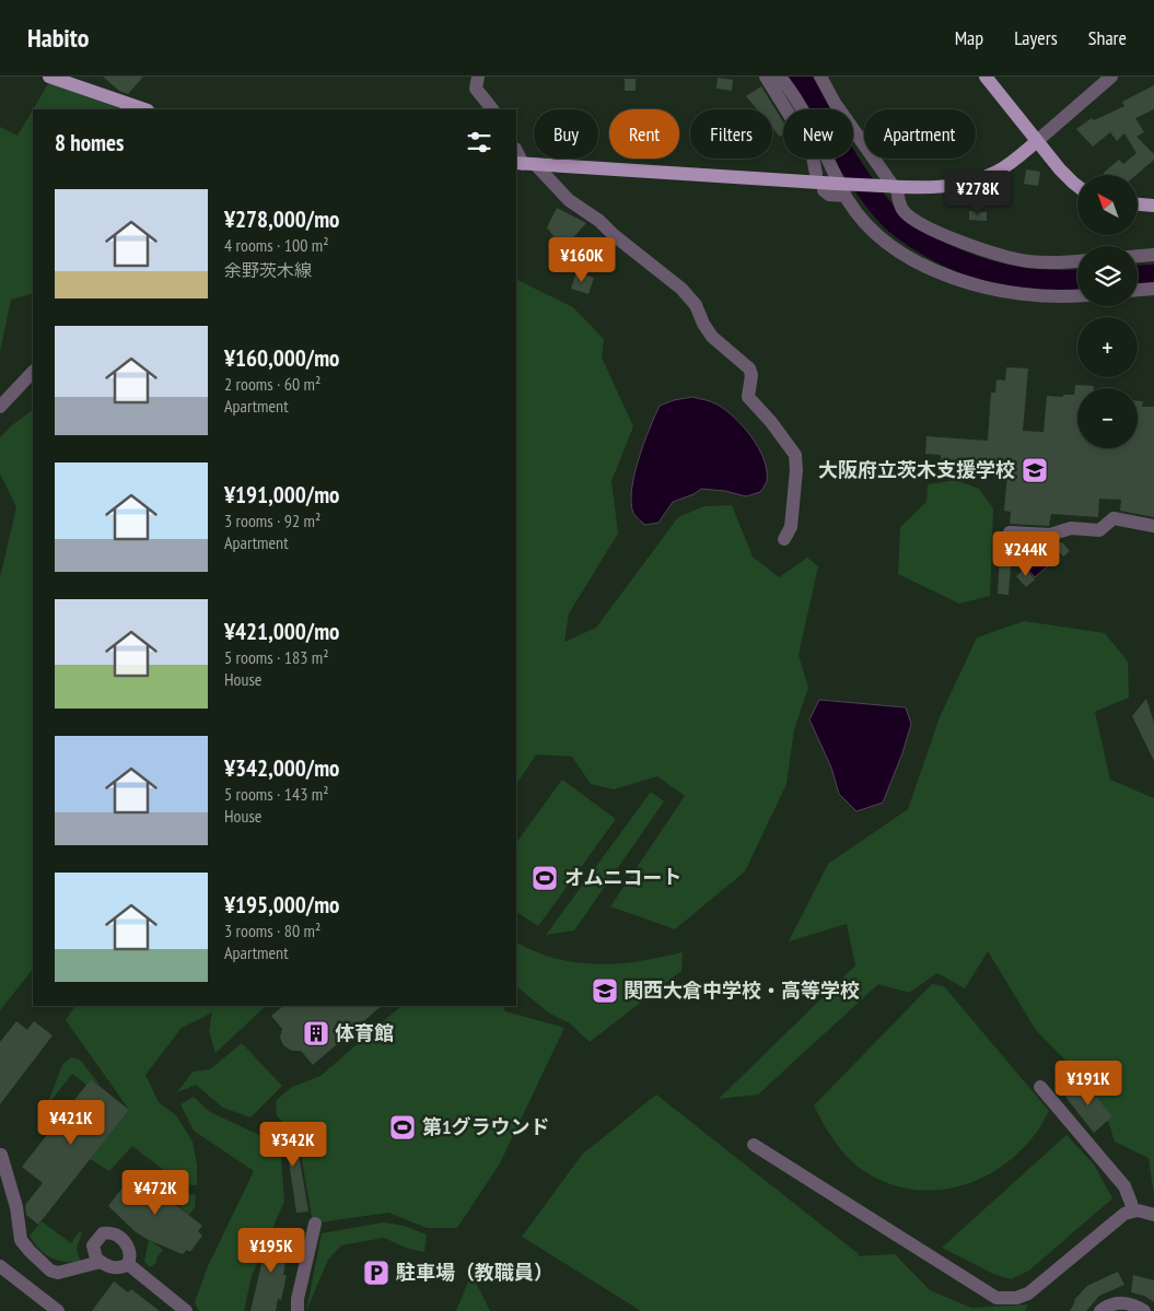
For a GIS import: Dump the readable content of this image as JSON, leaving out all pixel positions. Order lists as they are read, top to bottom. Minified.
{"places":{"school or university":["大阪府立茨木支援学校","関西大倉中学校・高等学校"],"sports":["オムニコート","第1グラウンド"],"building":["体育館"],"parking":["駐車場（教職員）"]},"north":"top left","page":{"header":"Habito","nav":["Map","Layers","Share"],"chip":["Buy","Rent","Filters","New","Apartment"],"heading":"8 homes","price":["¥278K","¥160K","¥244K","¥191K","¥421K","¥342K","¥472K","¥195K"],"map_buttons":["+","−"],"list":[{"name":"¥278,000/mo","note":"4 rooms · 100 m² · 余野茨木線"},{"name":"¥160,000/mo","note":"2 rooms · 60 m² · Apartment"},{"name":"¥191,000/mo","note":"3 rooms · 92 m² · Apartment"},{"name":"¥421,000/mo","note":"5 rooms · 183 m² · House"},{"name":"¥342,000/mo","note":"5 rooms · 143 m² · House"},{"name":"¥195,000/mo","note":"3 rooms · 80 m² · Apartment"}]}}
